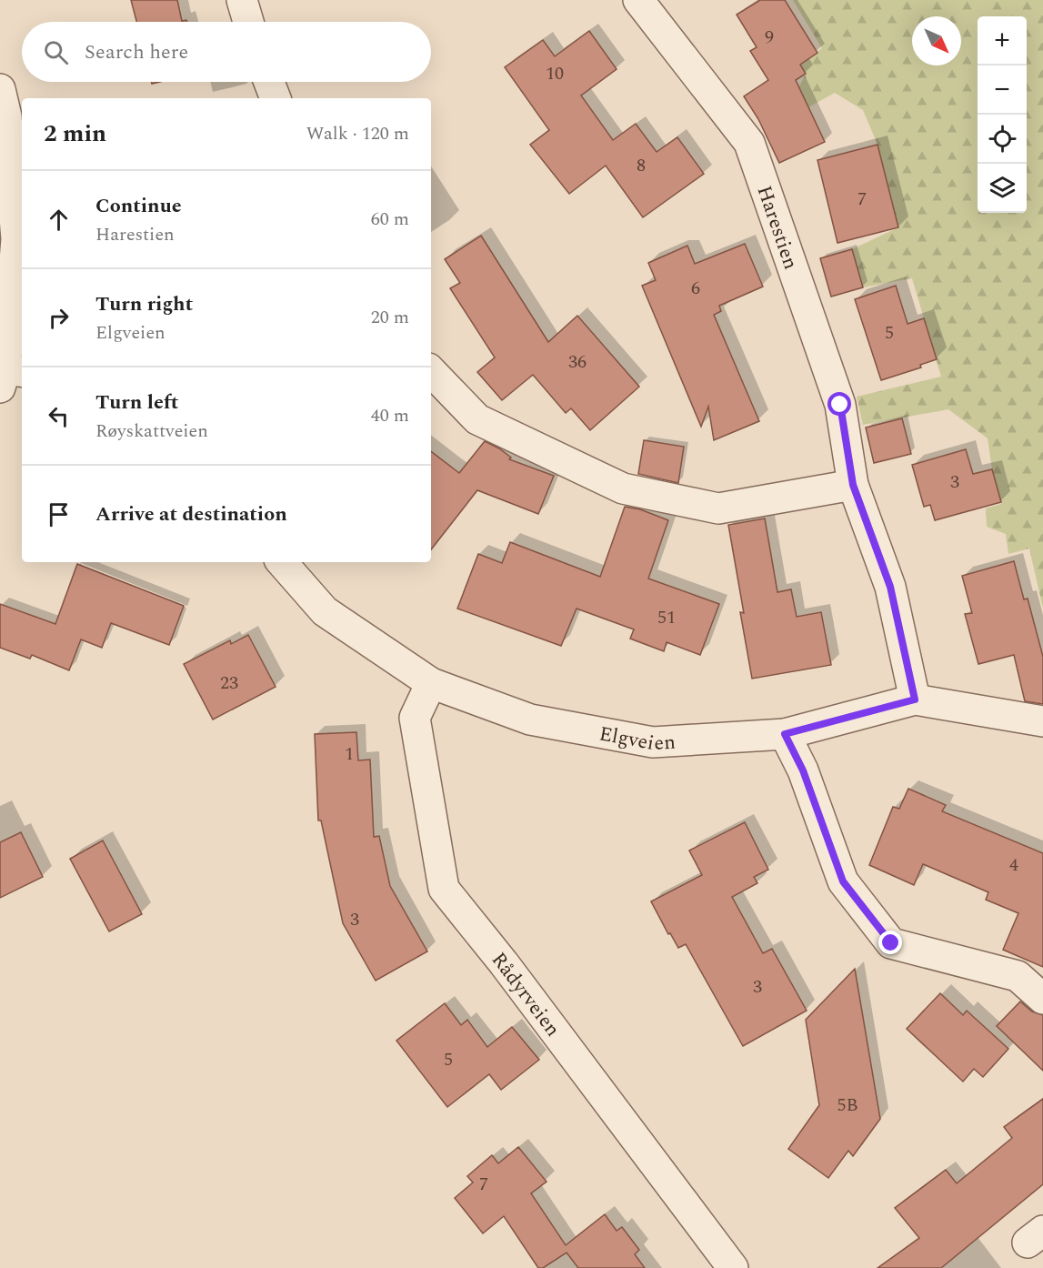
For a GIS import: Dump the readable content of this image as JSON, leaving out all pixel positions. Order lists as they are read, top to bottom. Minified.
{"streets":{"street":["Harestien","Elgveien","Rådyrveien"]},"crossings":[["Harestien","Elgveien"],["Elgveien","Rådyrveien"]],"house_numbers":["9","10","8","7","6","5","36","3","51","23","1","4","3","3","5","5B","7"],"north":"bottom right","page":{"map_buttons":["+","−"],"search":"Search here","heading":["2 min","Walk · 120 m"],"list":[["Continue","Harestien","60 m"],["Turn right","Elgveien","20 m"],["Turn left","Røyskattveien","40 m"],"Arrive at destination"]}}
